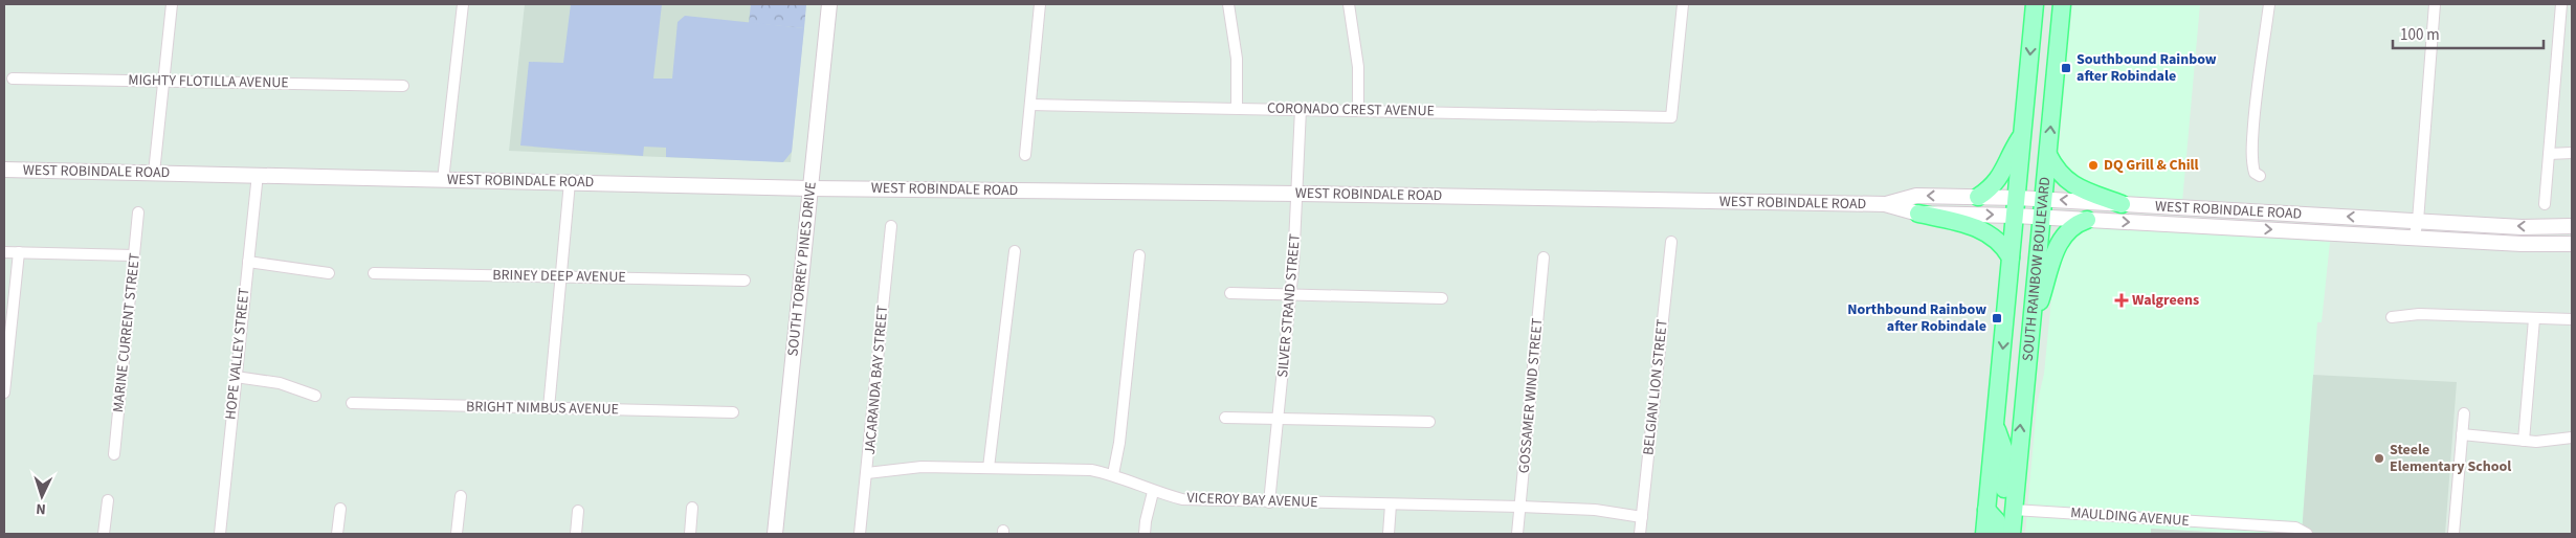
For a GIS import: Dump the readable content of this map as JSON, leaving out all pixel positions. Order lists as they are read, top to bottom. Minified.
{"streets":{"main road":["WEST ROBINDALE ROAD","SOUTH TORREY PINES DRIVE","SOUTH RAINBOW BOULEVARD"],"street":["MIGHTY FLOTILLA AVENUE","CORONADO CREST AVENUE","BRINEY DEEP AVENUE","SILVER STRAND STREET","MARINE CURRENT STREET","HOPE VALLEY STREET","JACARANDA BAY STREET","BELGIAN LION STREET","GOSSAMER WIND STREET","BRIGHT NIMBUS AVENUE","VICEROY BAY AVENUE","MAULDING AVENUE"]},"crossings":[["CORONADO CREST AVENUE","SILVER STRAND STREET"],["WEST ROBINDALE ROAD","SOUTH TORREY PINES DRIVE"],["WEST ROBINDALE ROAD","SOUTH RAINBOW BOULEVARD"],["WEST ROBINDALE ROAD","SILVER STRAND STREET"],["WEST ROBINDALE ROAD","HOPE VALLEY STREET"],["SOUTH RAINBOW BOULEVARD","MAULDING AVENUE"],["SILVER STRAND STREET","VICEROY BAY AVENUE"],["JACARANDA BAY STREET","VICEROY BAY AVENUE"],["BELGIAN LION STREET","VICEROY BAY AVENUE"],["GOSSAMER WIND STREET","VICEROY BAY AVENUE"]],"places":{"transit":["Southbound Rainbow after Robindale","Northbound Rainbow after Robindale"],"other":["DQ Grill & Chill","Steele Elementary School"],"health":["Walgreens"]},"scale_bar":"100 m","north":"bottom"}
